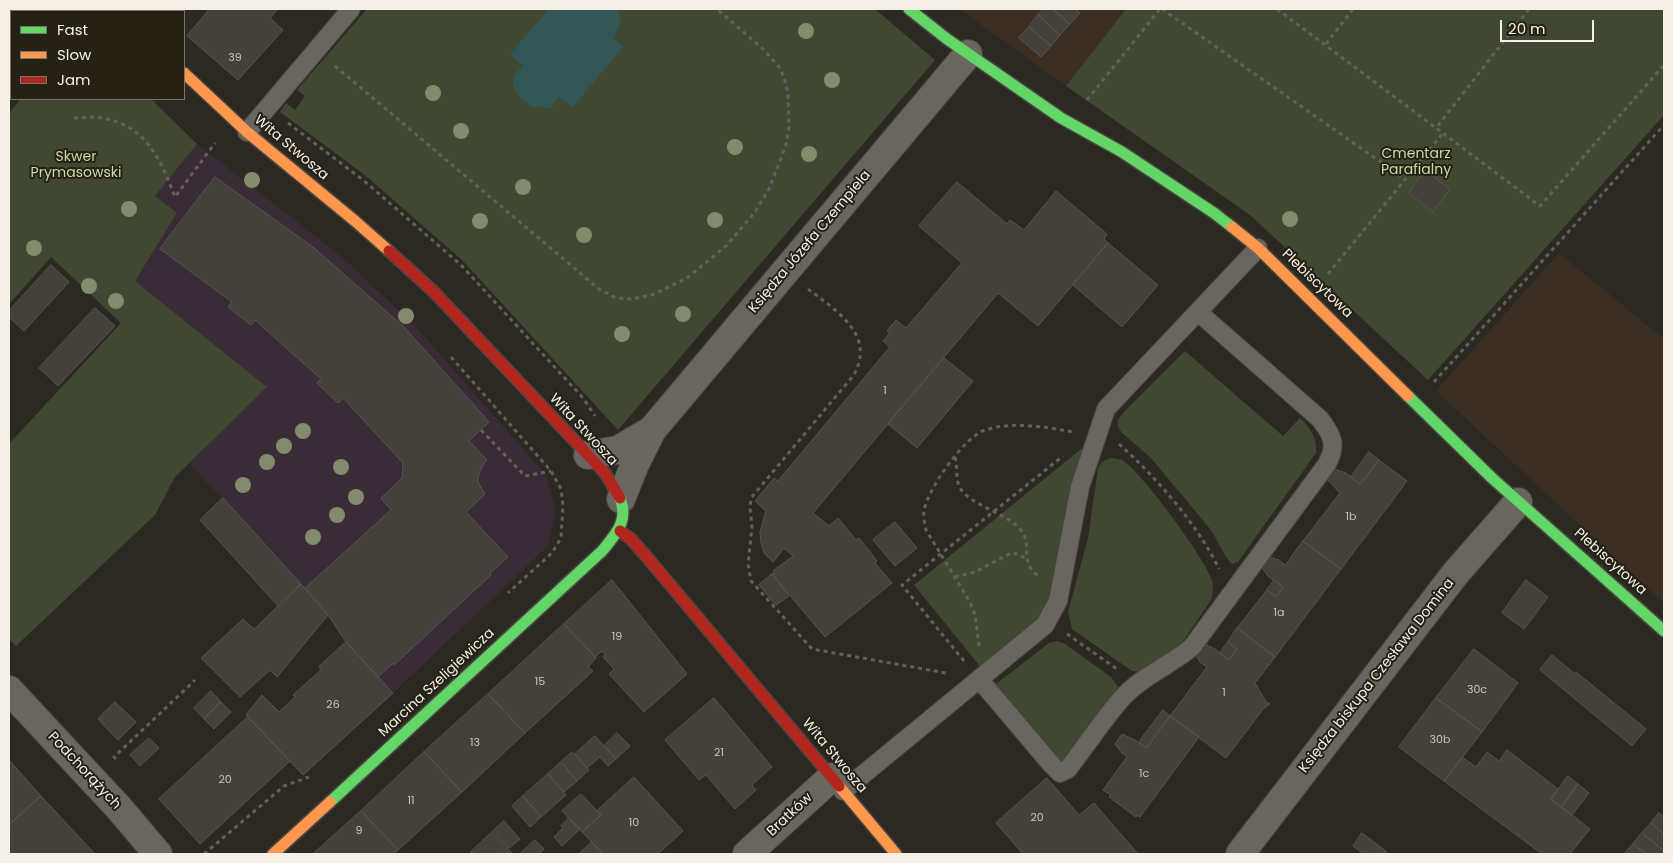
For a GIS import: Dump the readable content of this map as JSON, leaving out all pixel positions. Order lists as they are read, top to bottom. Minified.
{"streets":{"street":["Wita Stwosza","Księdza Józefa Czempiela","Plebiscytowa","Księdza biskupa Czesława Domina","Marcina Szeligiewicza","Podchorążych","Bratków"]},"crossings":[["Wita Stwosza","Księdza Józefa Czempiela"],["Wita Stwosza","Marcina Szeligiewicza"],["Wita Stwosza","Bratków"],["Księdza Józefa Czempiela","Plebiscytowa"],["Plebiscytowa","Księdza biskupa Czesława Domina"]],"parks":["Cmentarz Parafialny","Skwer Prymasowski"],"house_numbers":["39","1","1b","1a","19","15","30c","1","26","30b","13","21","1c","20","11","20","10","9"],"legend":["Fast","Slow","Jam"],"scale_bar":"20 m"}
